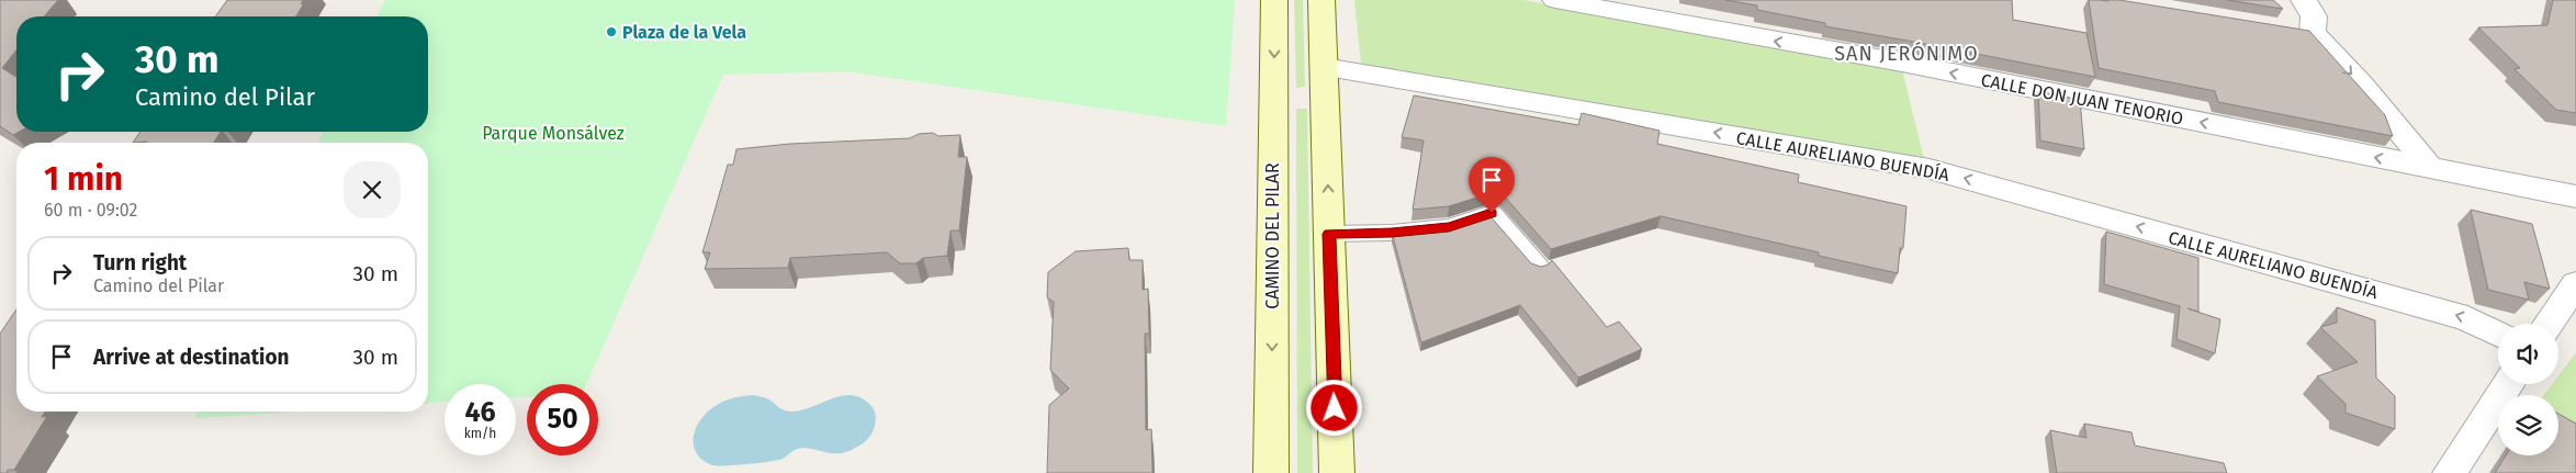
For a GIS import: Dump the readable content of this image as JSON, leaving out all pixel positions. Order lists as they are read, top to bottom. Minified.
{"streets":{"main road":["CAMINO DEL PILAR"],"street":["CALLE DON JUAN TENORIO","CALLE AURELIANO BUENDÍA"]},"one_way":["CALLE DON JUAN TENORIO","CALLE AURELIANO BUENDÍA"],"districts":["SAN JERÓNIMO"],"parks":["Parque Monsálvez"],"places":["Plaza de la Vela"],"page":{"turn":["30 m","Camino del Pilar"],"heading":["1 min","60 m · 09:02"],"list":[{"name":"Turn right","note":"Camino del Pilar","value":"30 m"},{"name":"Arrive at destination","value":"30 m"}],"speed":"46 km/h","limit":"50"}}
